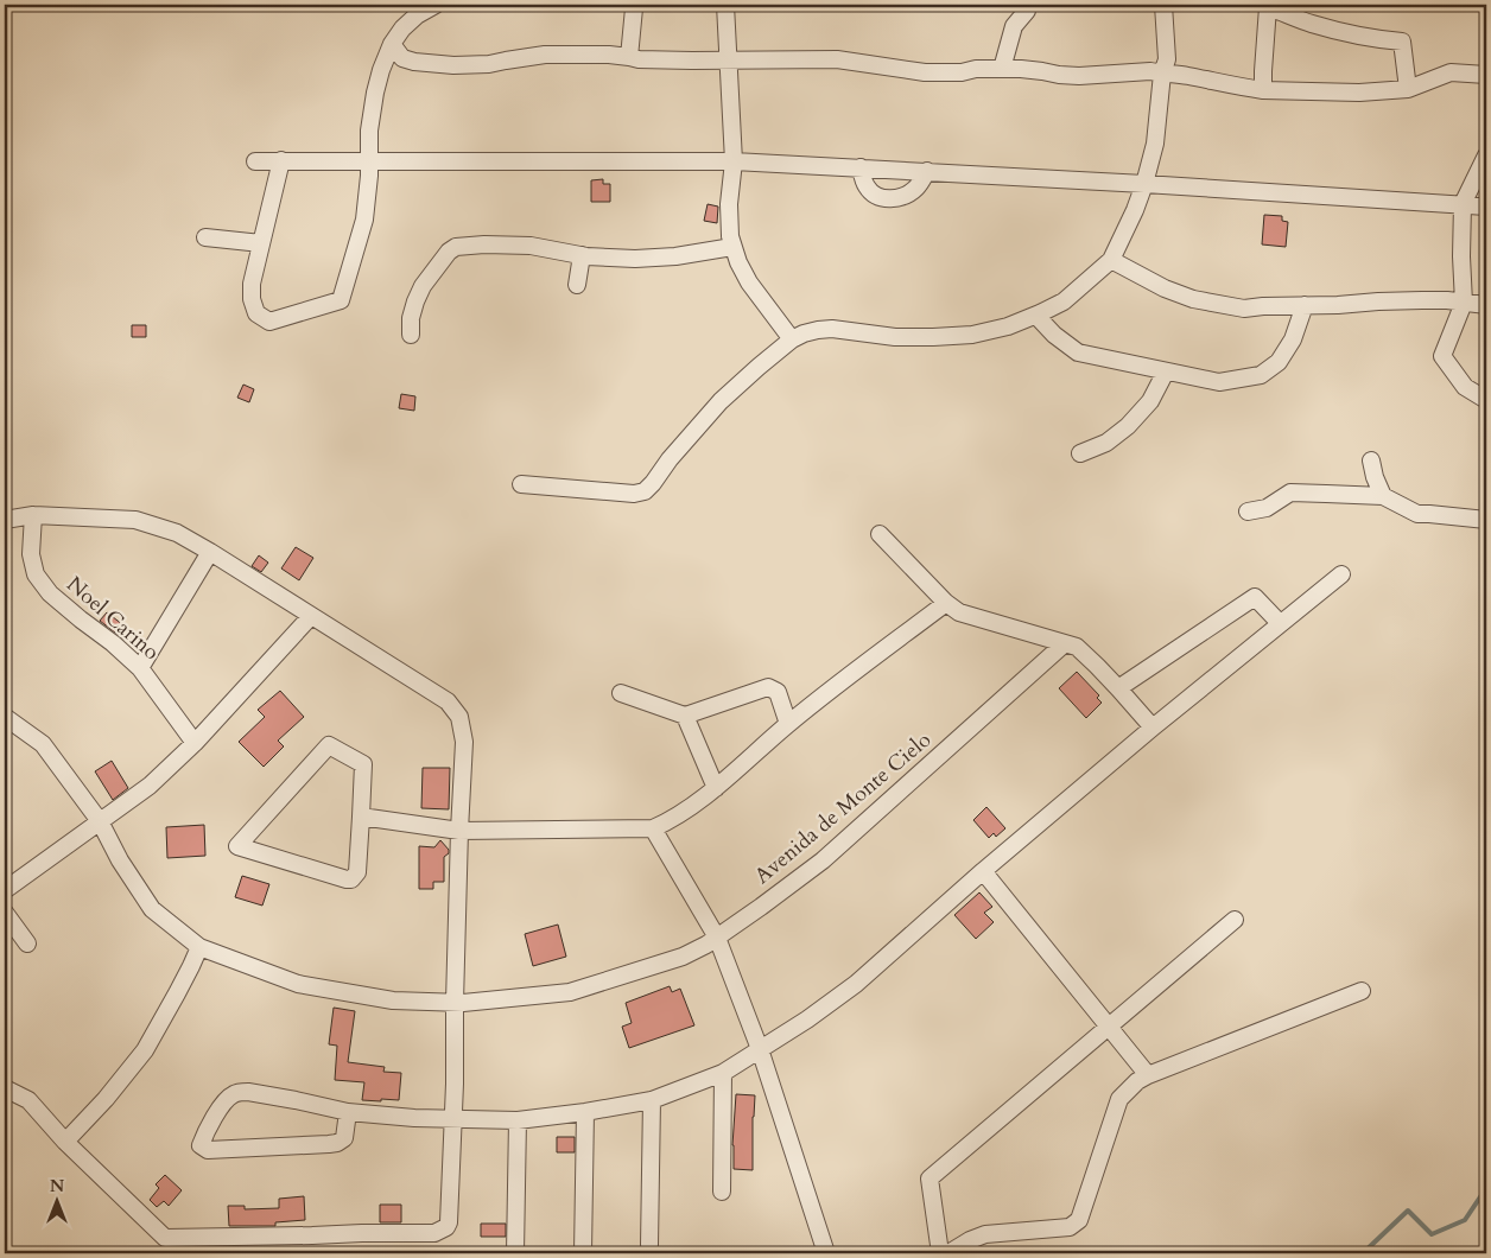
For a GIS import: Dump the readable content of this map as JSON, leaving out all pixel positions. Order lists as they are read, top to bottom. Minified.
{"streets":{"street":["Noel Carino","Avenida de Monte Cielo"]},"north":"top"}
